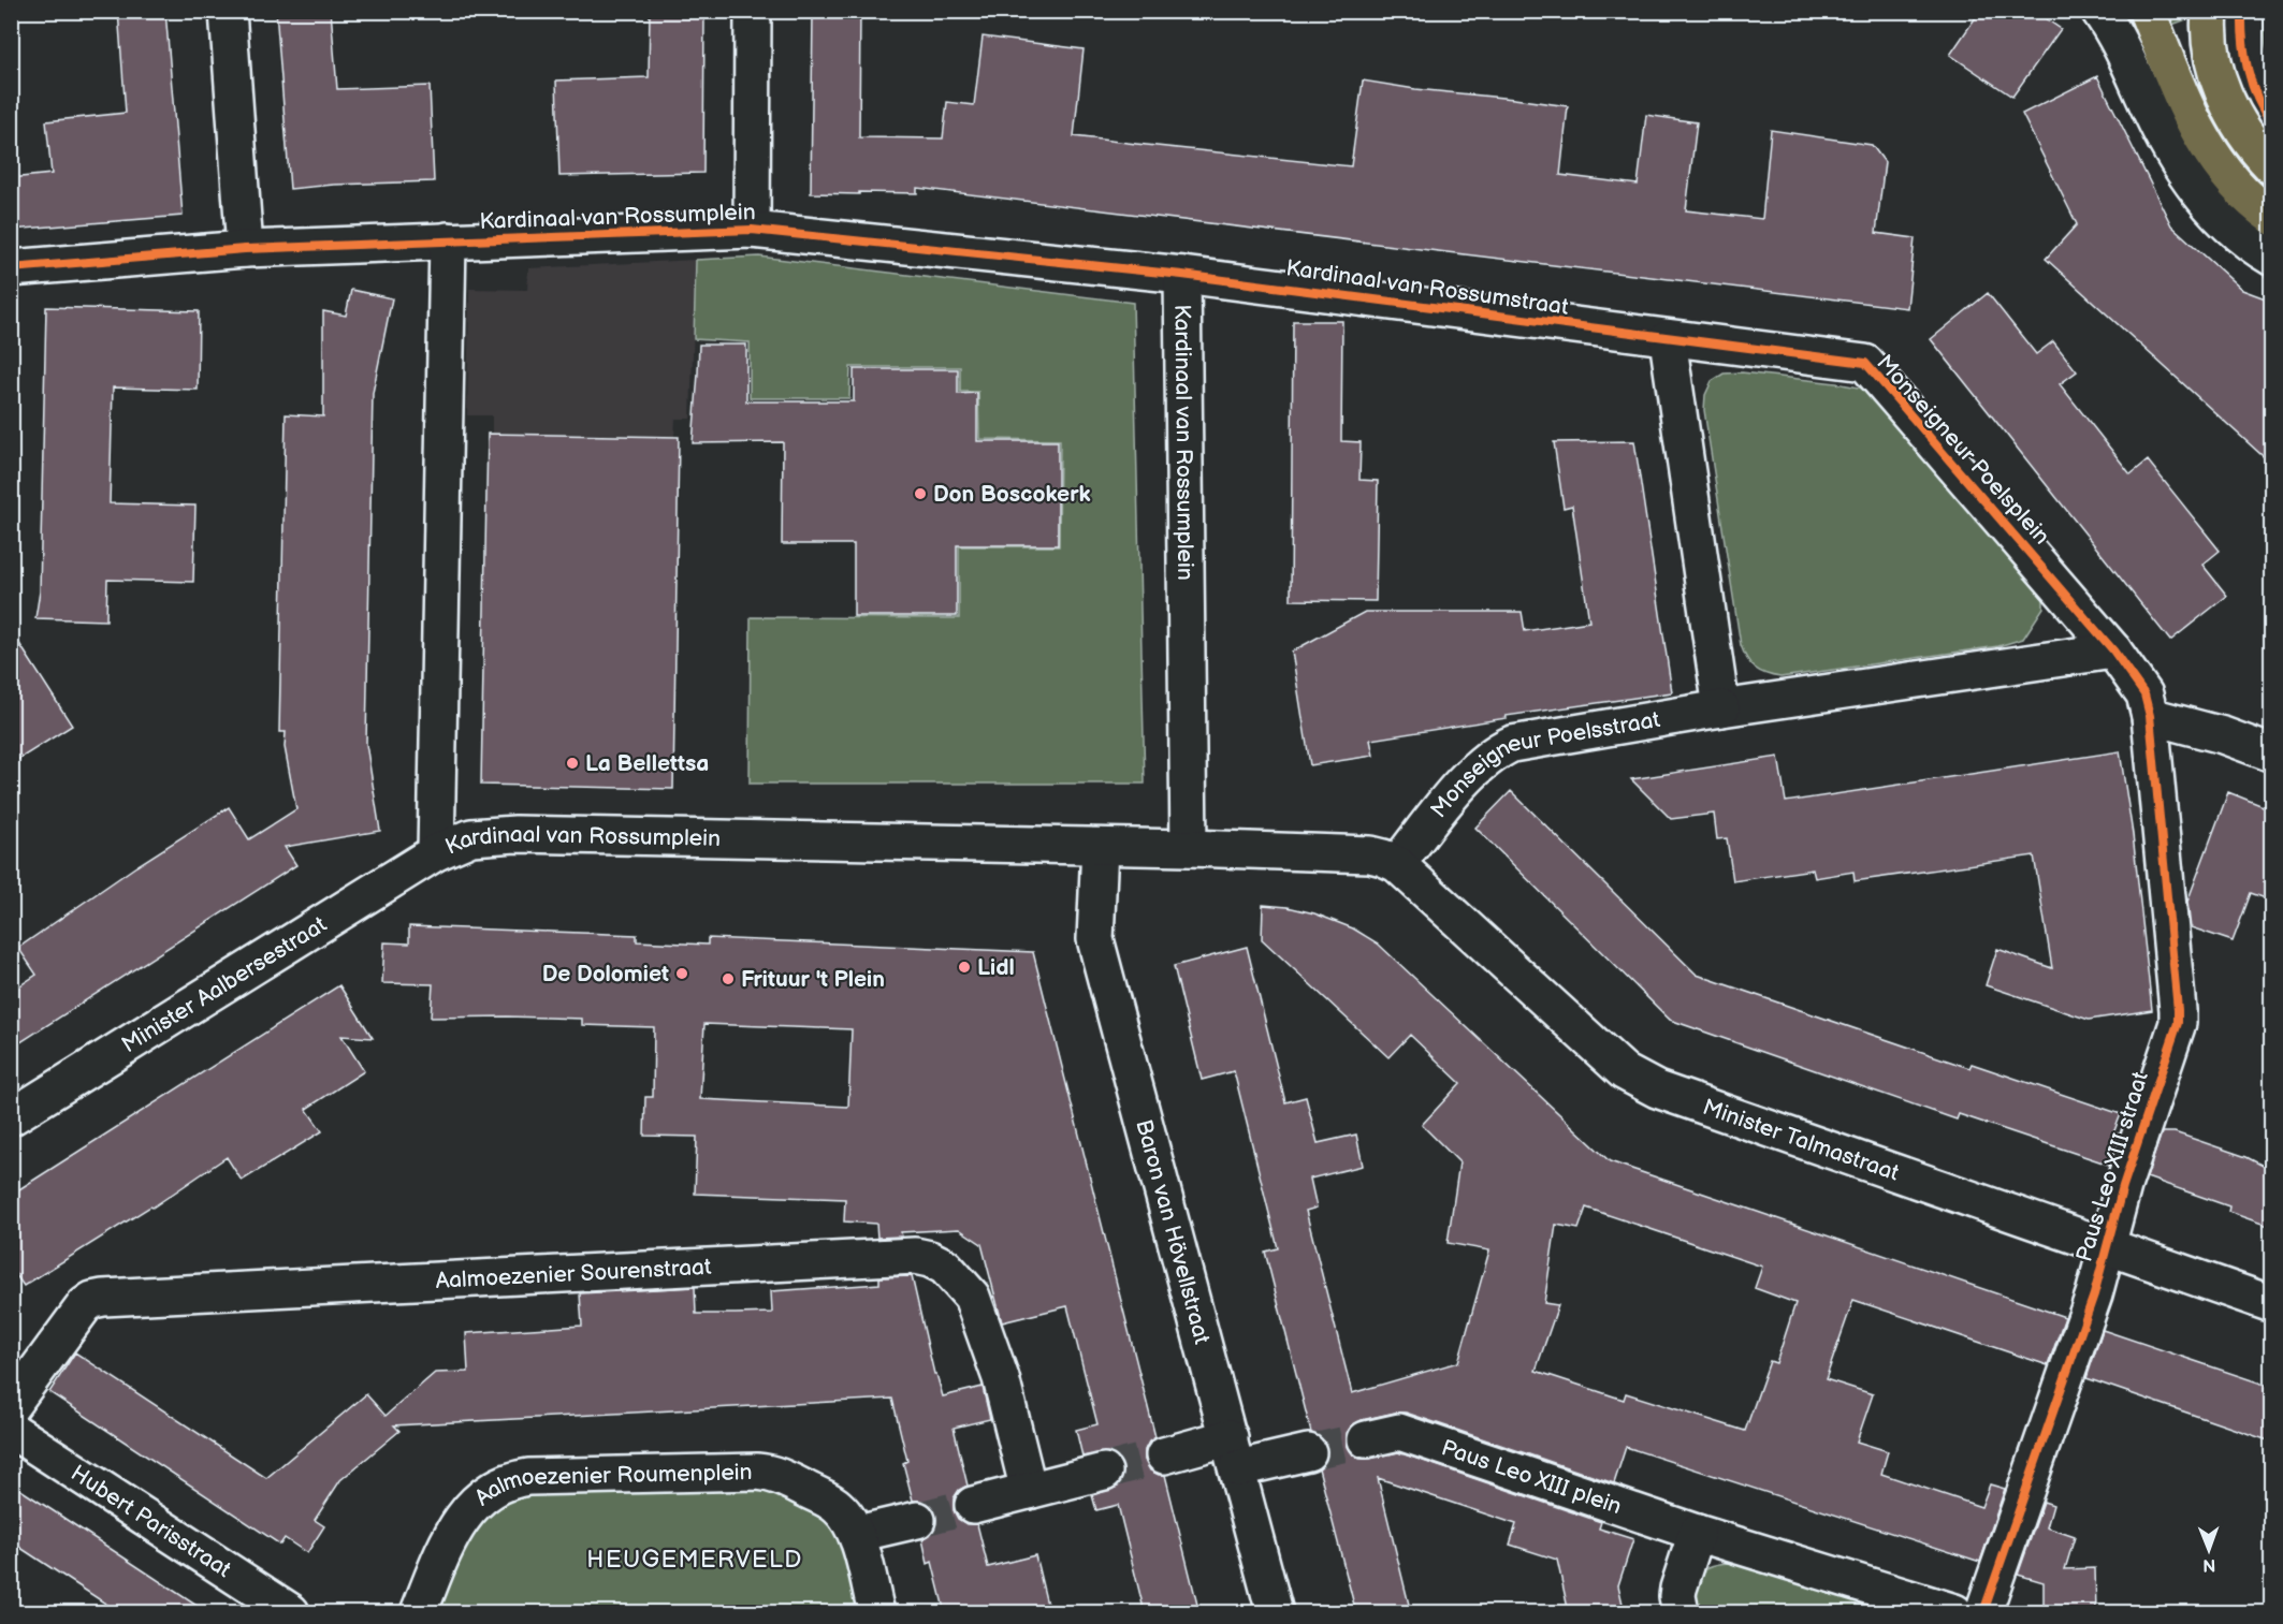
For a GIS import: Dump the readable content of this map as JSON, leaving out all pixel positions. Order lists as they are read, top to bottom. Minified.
{"streets":{"street":["Kardinaal van Rossumplein","Kardinaal van Rossumstraat","Monseigneur Poelsplein","Monseigneur Poelsstraat","Minister Aalbersestraat","Minister Talmastraat","Paus Leo XIII straat","Baron van Hövellstraat","Aalmoezenier Sourenstraat","Paus Leo XIII plein","Aalmoezenier Roumenplein","Hubert Parisstraat"]},"crossings":[["Kardinaal van Rossumplein","Kardinaal van Rossumstraat"],["Kardinaal van Rossumplein","Monseigneur Poelsstraat"],["Kardinaal van Rossumplein","Minister Aalbersestraat"],["Kardinaal van Rossumplein","Minister Talmastraat"],["Kardinaal van Rossumplein","Baron van Hövellstraat"],["Kardinaal van Rossumstraat","Monseigneur Poelsplein"],["Monseigneur Poelsplein","Paus Leo XIII straat"],["Monseigneur Poelsstraat","Minister Talmastraat"],["Minister Talmastraat","Paus Leo XIII straat"]],"districts":["HEUGEMERVELD"],"places":["Don Boscokerk","La Bellettsa","Lidl","De Dolomiet","Frituur 't Plein"],"north":"bottom"}
